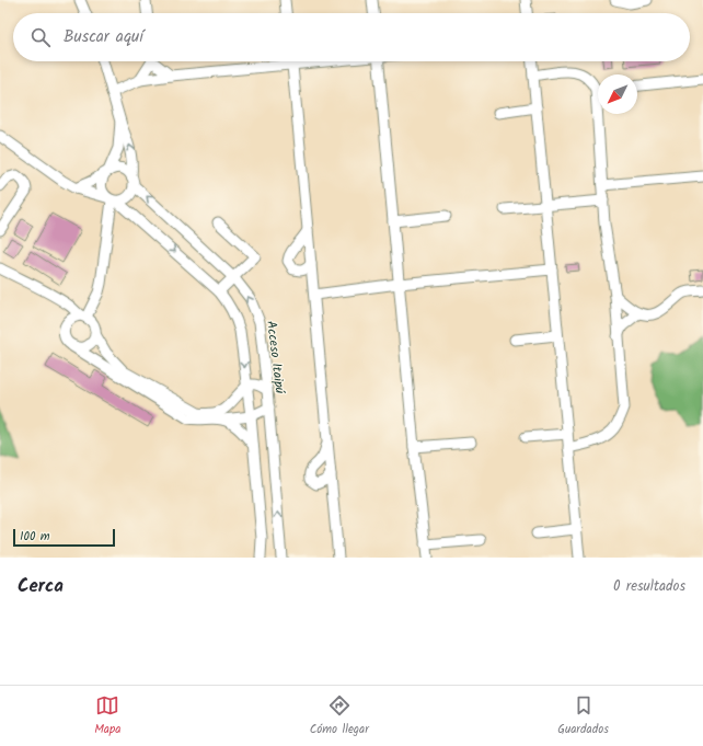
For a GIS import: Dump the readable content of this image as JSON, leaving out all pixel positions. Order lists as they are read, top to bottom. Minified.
{"streets":{"street":["Acceso Itaipú"]},"scale_bar":"100 m","north":"bottom left","page":{"search":"Buscar aquí","scale":"100 m","heading":["Cerca","0 resultados"],"nav":["Mapa","Cómo llegar","Guardados"]}}
